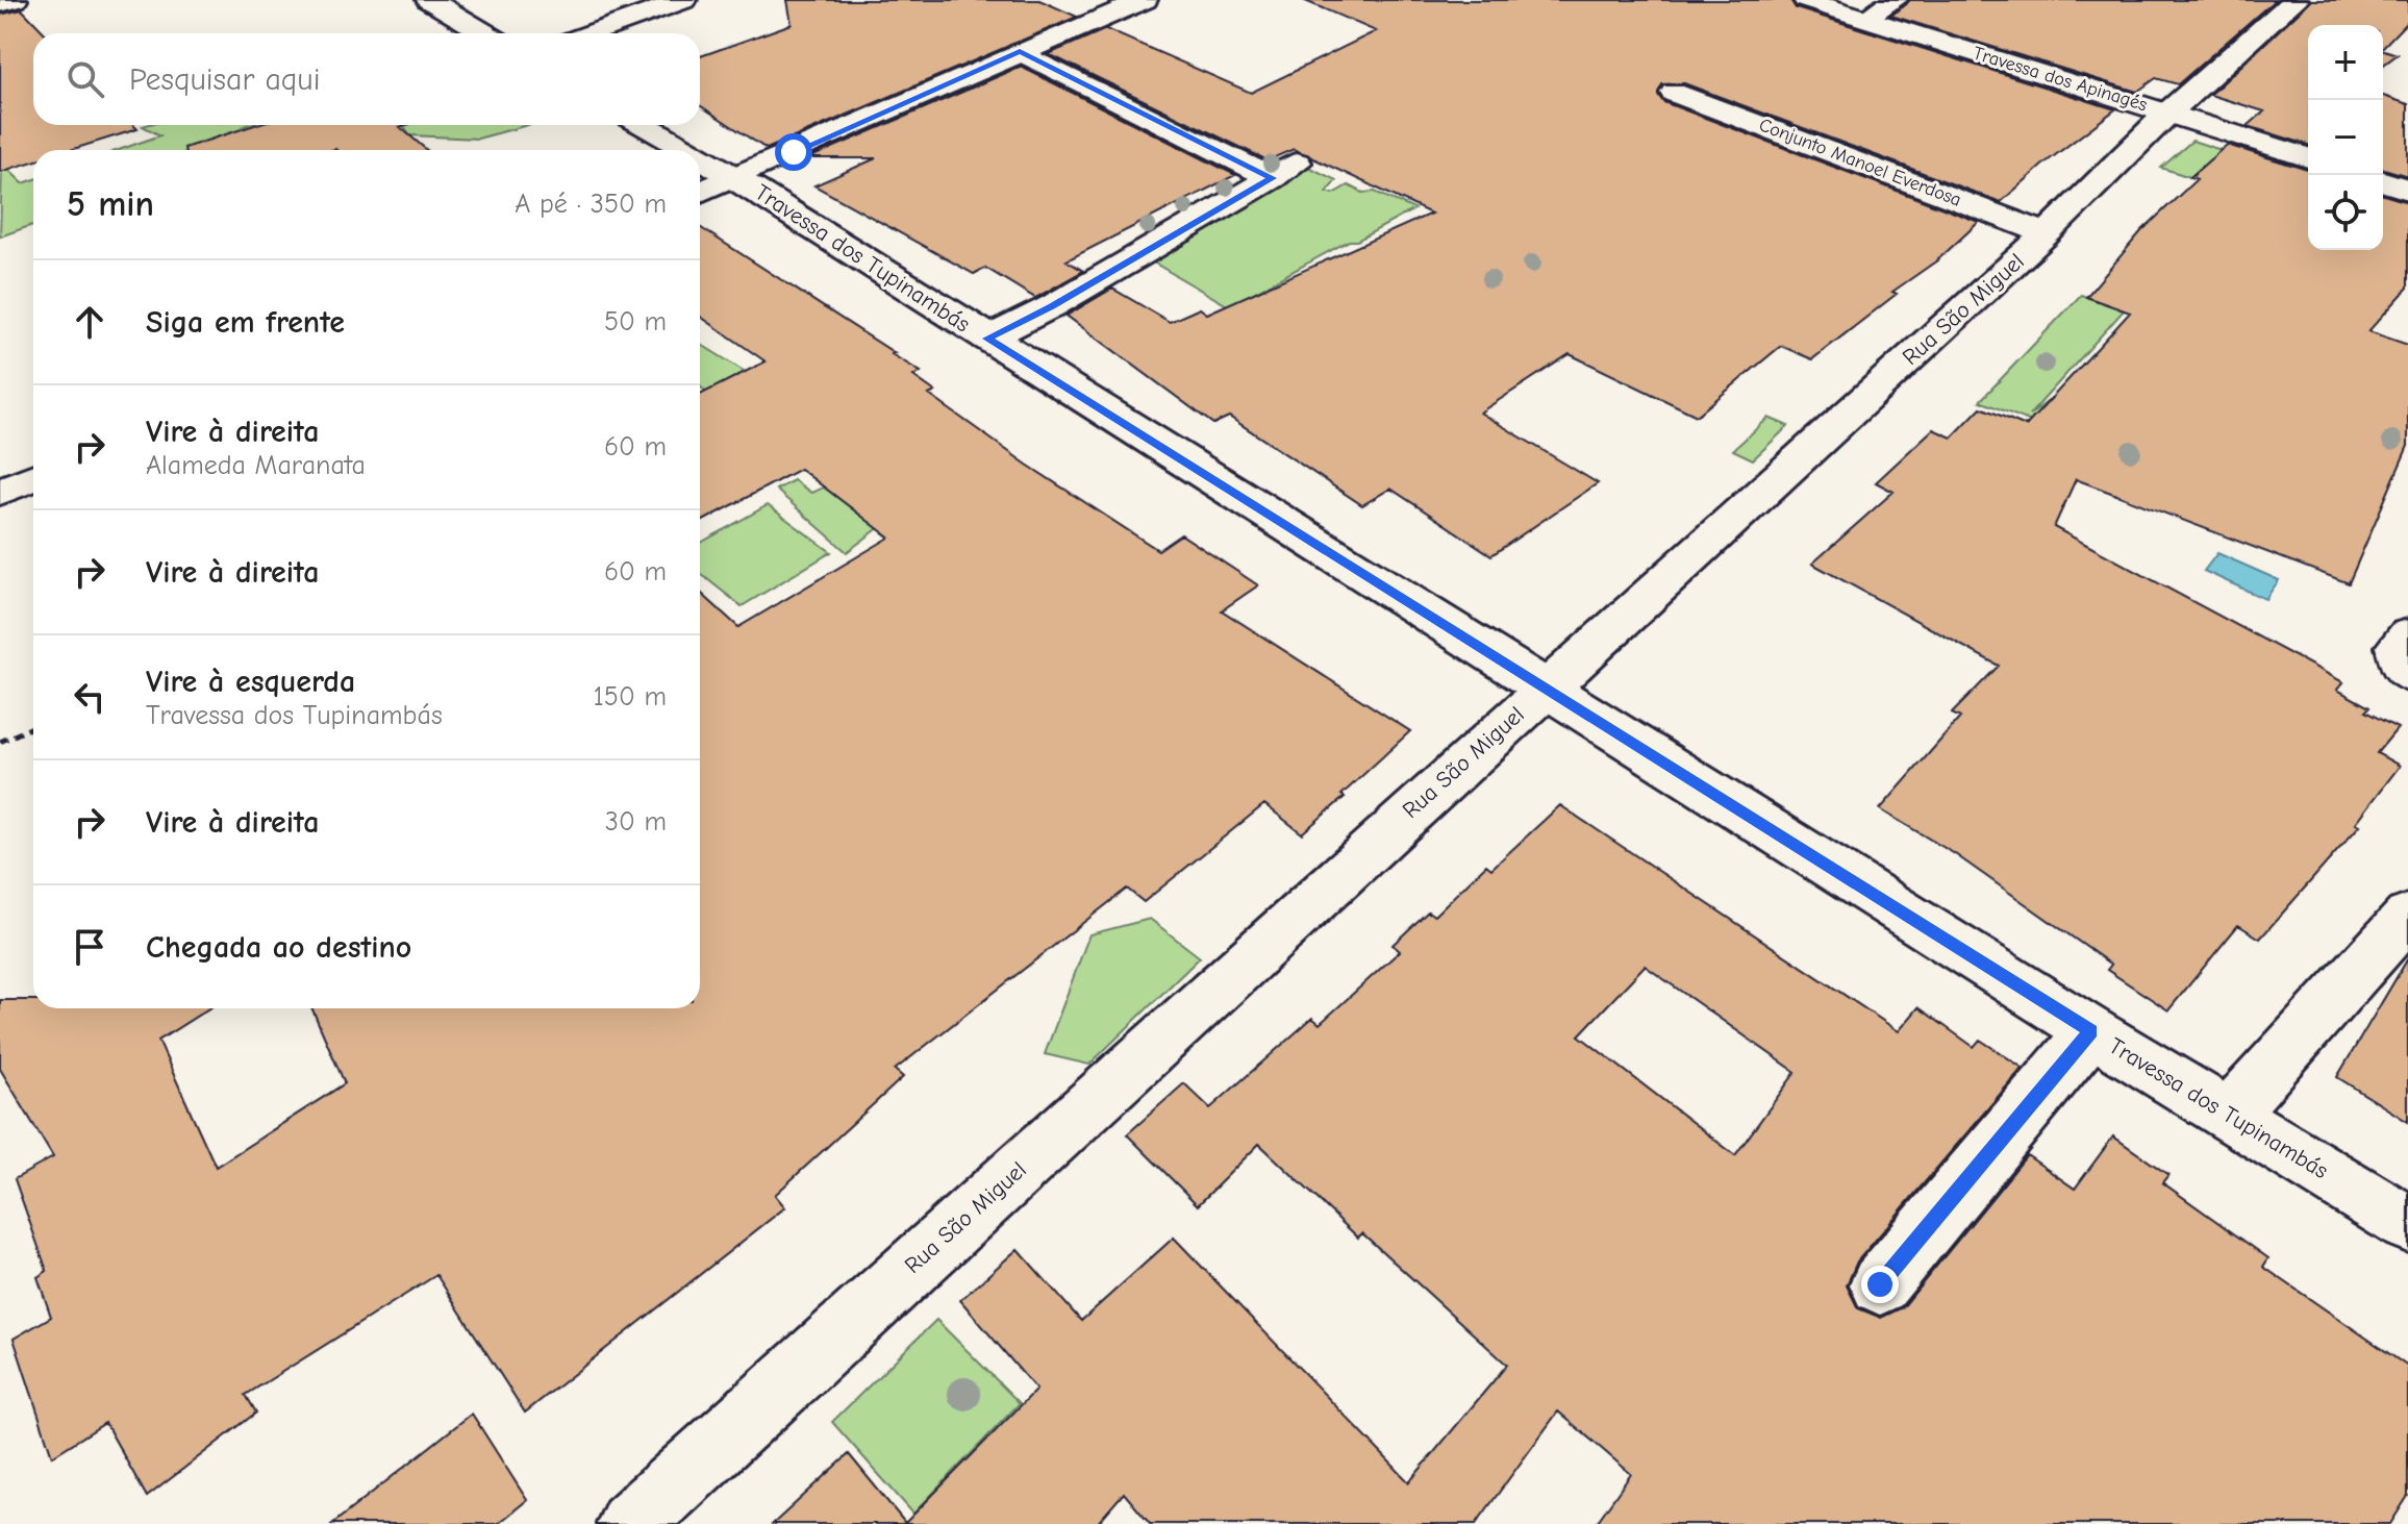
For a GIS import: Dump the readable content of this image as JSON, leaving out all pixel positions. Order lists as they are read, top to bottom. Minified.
{"streets":{"street":["Travessa dos Apinagés","Conjunto Manoel Everdosa","Travessa dos Tupinambás","Rua São Miguel"]},"crossings":[["Travessa dos Apinagés","Rua São Miguel"],["Conjunto Manoel Everdosa","Rua São Miguel"],["Travessa dos Tupinambás","Rua São Miguel"]],"page":{"map_buttons":["+","−"],"search":"Pesquisar aqui","heading":["5 min","A pé · 350 m"],"list":[["Siga em frente","50 m"],["Vire à direita","Alameda Maranata","60 m"],["Vire à direita","60 m"],["Vire à esquerda","Travessa dos Tupinambás","150 m"],["Vire à direita","30 m"],"Chegada ao destino"]}}
